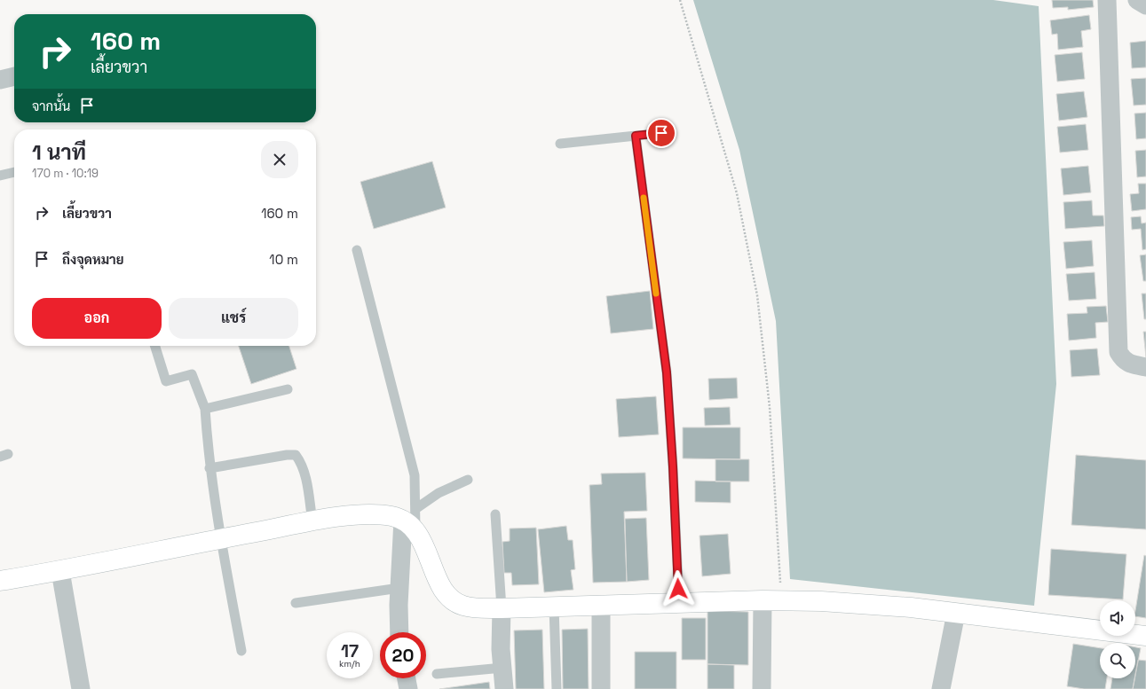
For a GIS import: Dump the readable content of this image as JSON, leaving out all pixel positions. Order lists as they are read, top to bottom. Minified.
{"page":{"turn":["160 m","เลี้ยวขวา"],"then":"จากนั้น","heading":["1 นาที","170 m · 10:19"],"list":[{"name":"เลี้ยวขวา","value":"160 m"},{"name":"ถึงจุดหมาย","value":"10 m"}],"buttons":["ออก","แชร์"],"speed":"17 km/h","limit":"20"}}
